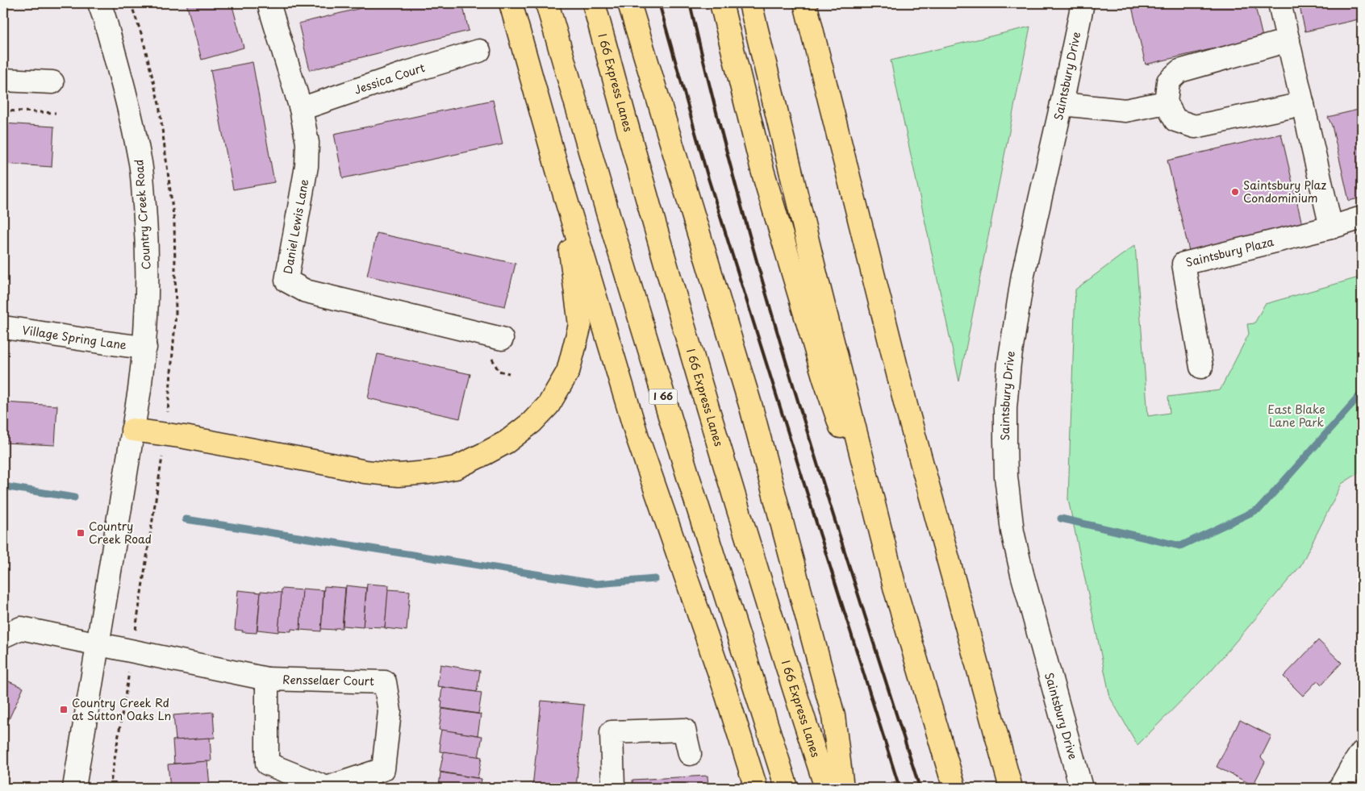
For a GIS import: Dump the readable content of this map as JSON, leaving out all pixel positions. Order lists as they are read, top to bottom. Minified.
{"streets":{"highway":["I 66 Express Lanes","I 66"],"street":["Saintsbury Drive","Jessica Court","Country Creek Road","Daniel Lewis Lane","Saintsbury Plaza","Village Spring Lane","Rensselaer Court"]},"crossings":[["Jessica Court","Daniel Lewis Lane"],["Country Creek Road","Village Spring Lane"],["Country Creek Road","Rensselaer Court"]],"parks":["East Blake Lane Park"],"places":{"other":["Saintsbury Plaz Condominium"],"transit":["Country Creek Road","Country Creek Rd at Sutton Oaks Ln"]}}
